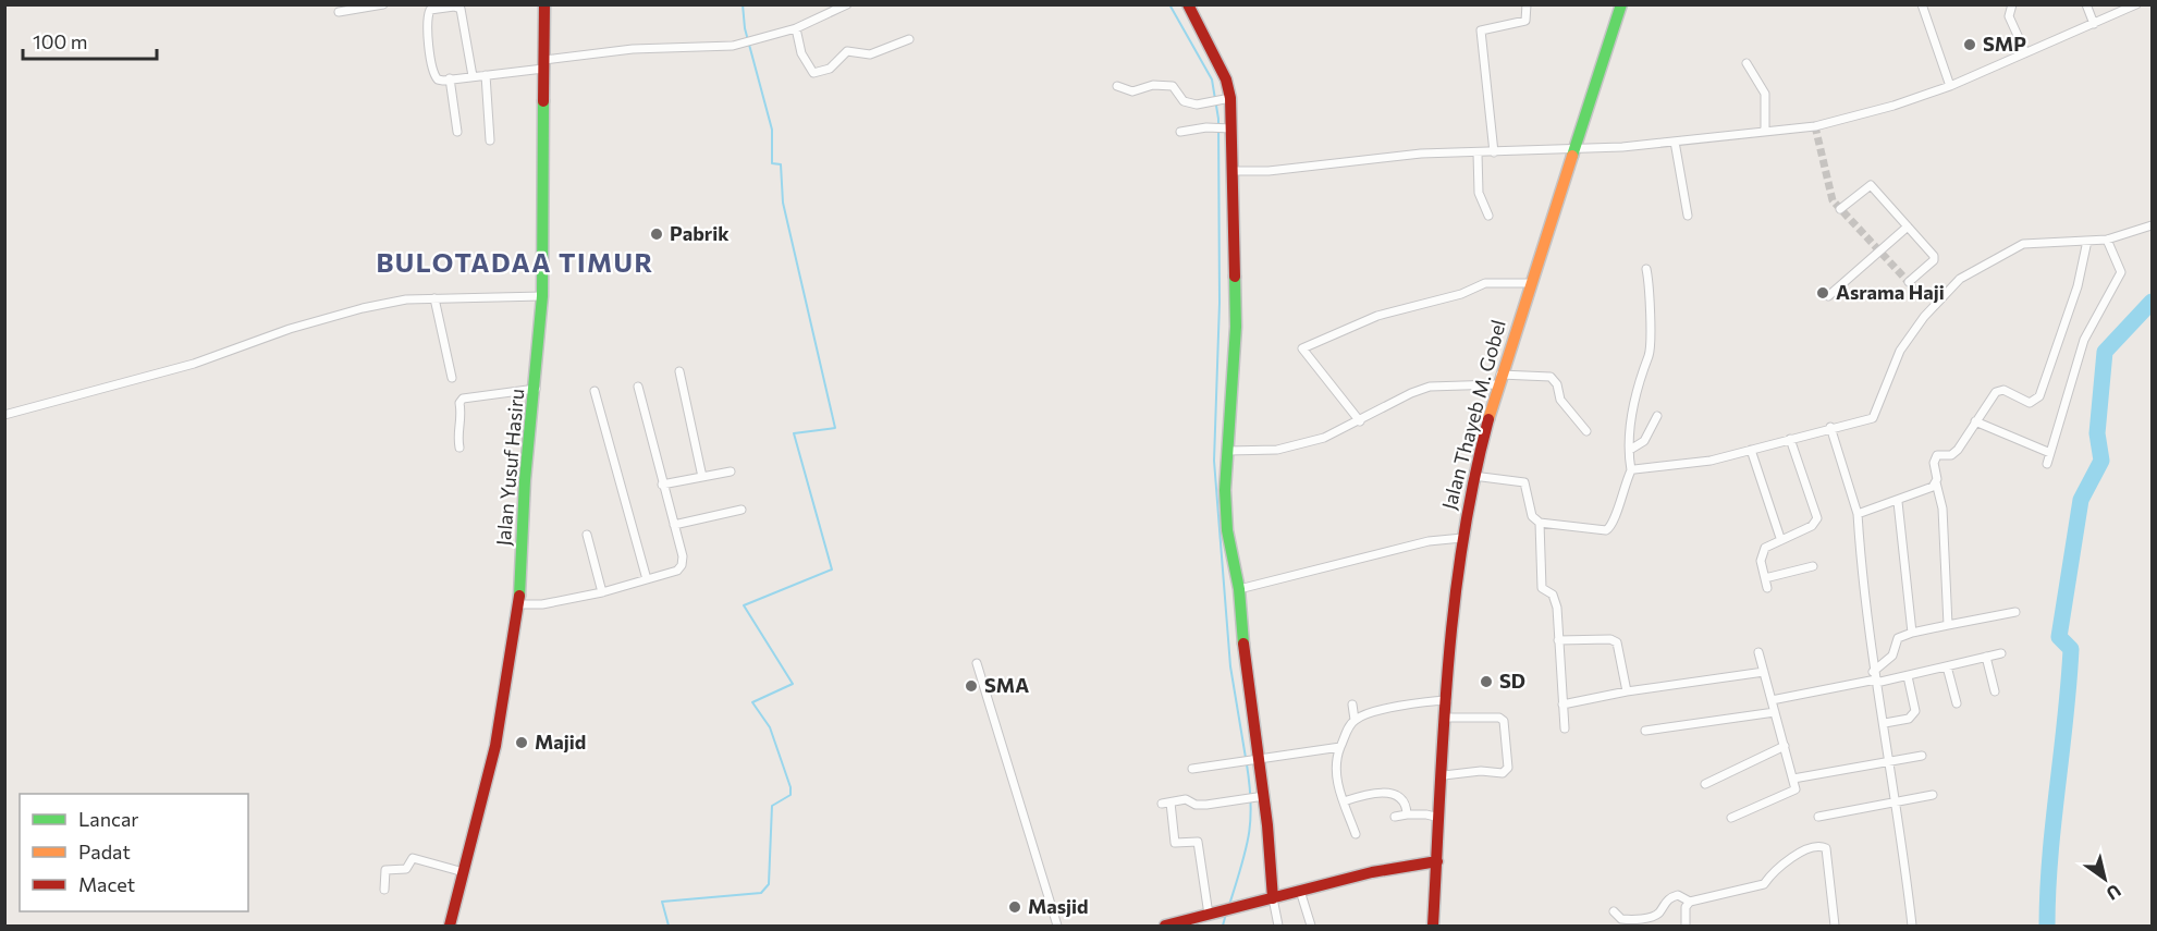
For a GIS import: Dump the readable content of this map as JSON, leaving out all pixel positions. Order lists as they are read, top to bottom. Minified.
{"streets":{"main road":["Jalan Thayeb M. Gobel","Jalan Yusuf Hasiru"]},"districts":["BULOTADAA TIMUR"],"places":["SMP","Pabrik","Asrama Haji","SD","SMA","Majid","Masjid"],"legend":["Lancar","Padat","Macet"],"scale_bar":"100 m","north":"bottom right"}
